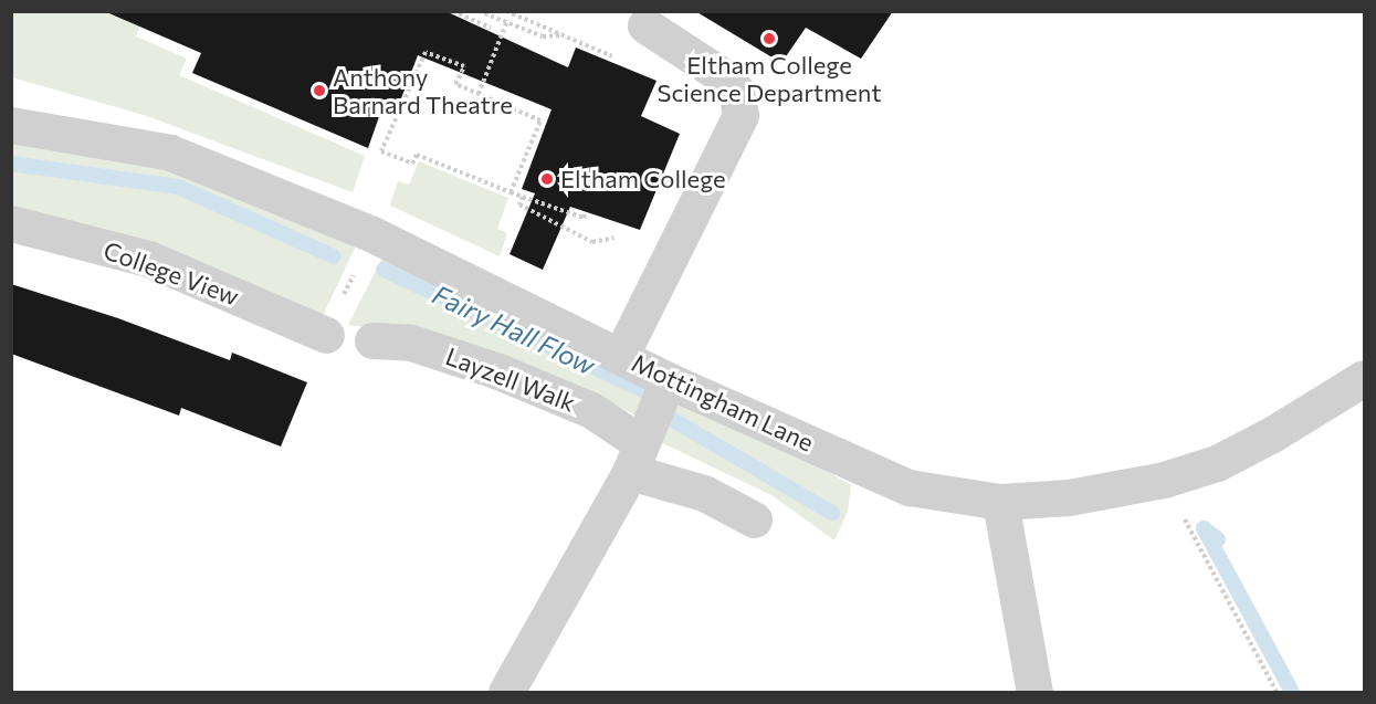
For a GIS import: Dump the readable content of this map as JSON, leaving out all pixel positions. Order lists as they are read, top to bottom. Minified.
{"streets":{"street":["College View","Layzell Walk","Mottingham Lane"]},"water":["Fairy Hall Flow"],"places":["Eltham College Science Department","Anthony Barnard Theatre","Eltham College"]}
